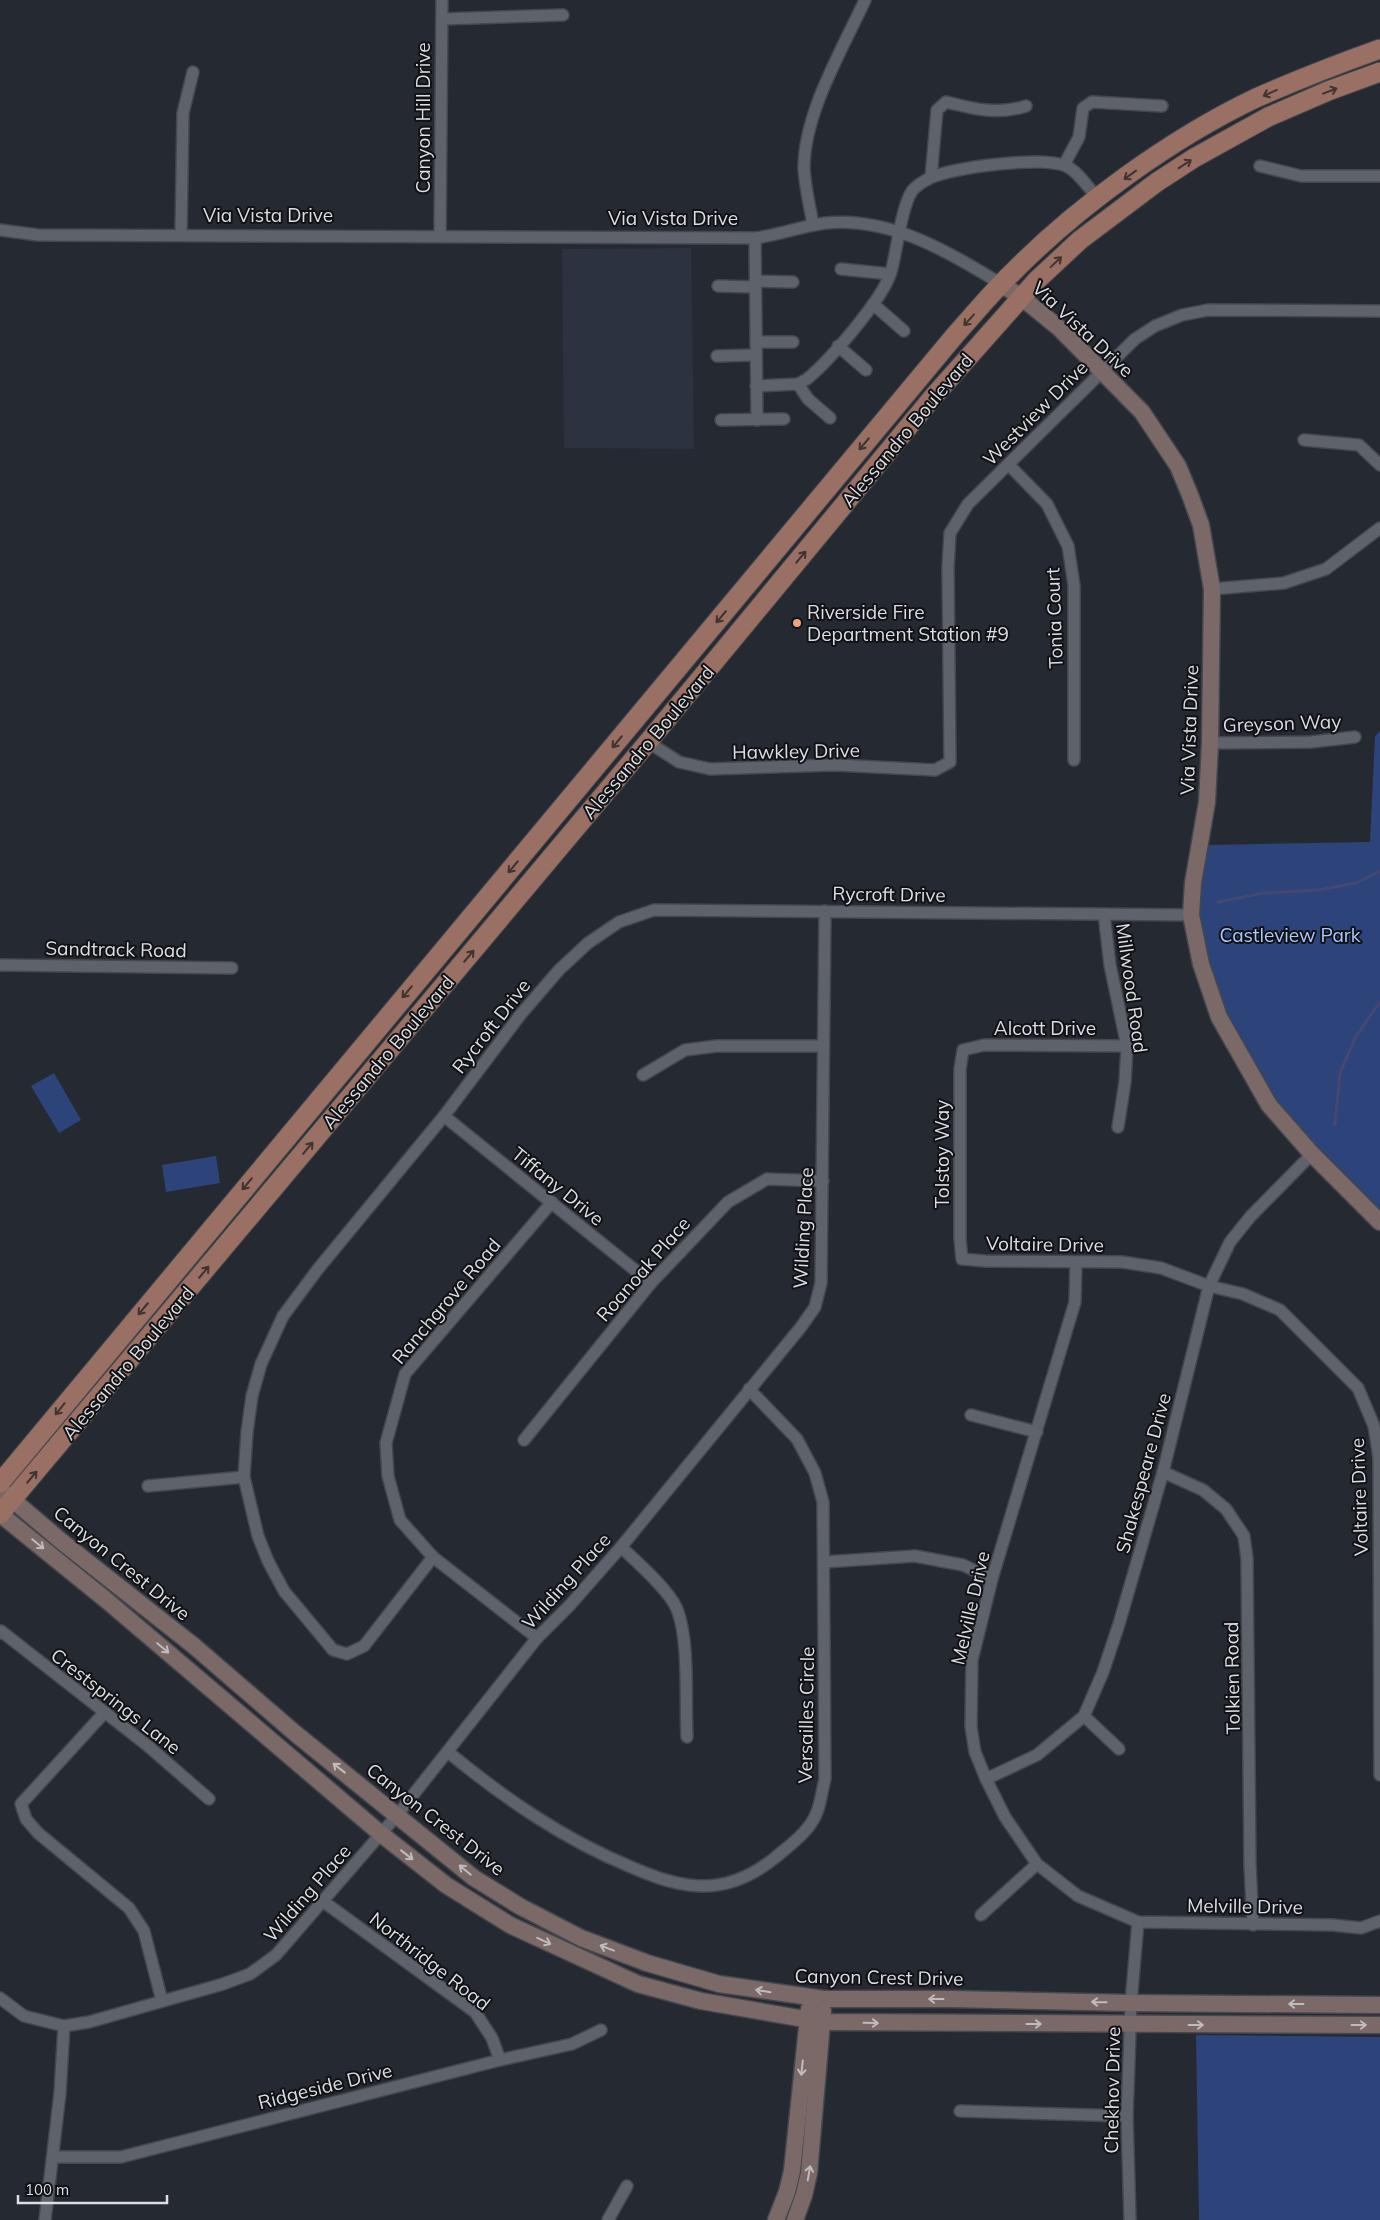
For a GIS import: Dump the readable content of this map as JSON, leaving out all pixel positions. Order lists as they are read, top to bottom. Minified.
{"streets":{"main road":["Via Vista Drive","Alessandro Boulevard","Canyon Crest Drive"],"street":["Canyon Hill Drive","Westview Drive","Tonia Court","Greyson Way","Hawkley Drive","Rycroft Drive","Sandtrack Road","Millwood Road","Alcott Drive","Tolstoy Way","Tiffany Drive","Wilding Place","Voltaire Drive","Roanoak Place","Ranchgrove Road","Shakespeare Drive","Melville Drive","Tolkien Road","Crestsprings Lane","Versailles Circle","Northridge Road","Ridgeside Drive","Chekhov Drive"]},"crossings":[["Canyon Hill Drive","Via Vista Drive"],["Via Vista Drive","Westview Drive"],["Via Vista Drive","Alessandro Boulevard"],["Via Vista Drive","Greyson Way"],["Via Vista Drive","Rycroft Drive"],["Via Vista Drive","Shakespeare Drive"],["Westview Drive","Tonia Court"],["Westview Drive","Hawkley Drive"],["Alessandro Boulevard","Hawkley Drive"],["Alessandro Boulevard","Canyon Crest Drive"],["Rycroft Drive","Millwood Road"],["Rycroft Drive","Tiffany Drive"],["Rycroft Drive","Wilding Place"],["Rycroft Drive","Ranchgrove Road"],["Millwood Road","Alcott Drive"],["Alcott Drive","Tolstoy Way"],["Tolstoy Way","Voltaire Drive"],["Tiffany Drive","Roanoak Place"],["Tiffany Drive","Ranchgrove Road"],["Wilding Place","Roanoak Place"],["Wilding Place","Ranchgrove Road"],["Wilding Place","Canyon Crest Drive"],["Wilding Place","Versailles Circle"],["Wilding Place","Northridge Road"],["Voltaire Drive","Shakespeare Drive"],["Voltaire Drive","Melville Drive"],["Shakespeare Drive","Melville Drive"],["Shakespeare Drive","Tolkien Road"],["Canyon Crest Drive","Chekhov Drive"],["Melville Drive","Tolkien Road"],["Melville Drive","Chekhov Drive"],["Northridge Road","Ridgeside Drive"]],"parks":["Castleview Park"],"places":["Riverside Fire Department Station #9"],"scale_bar":"100 m"}
